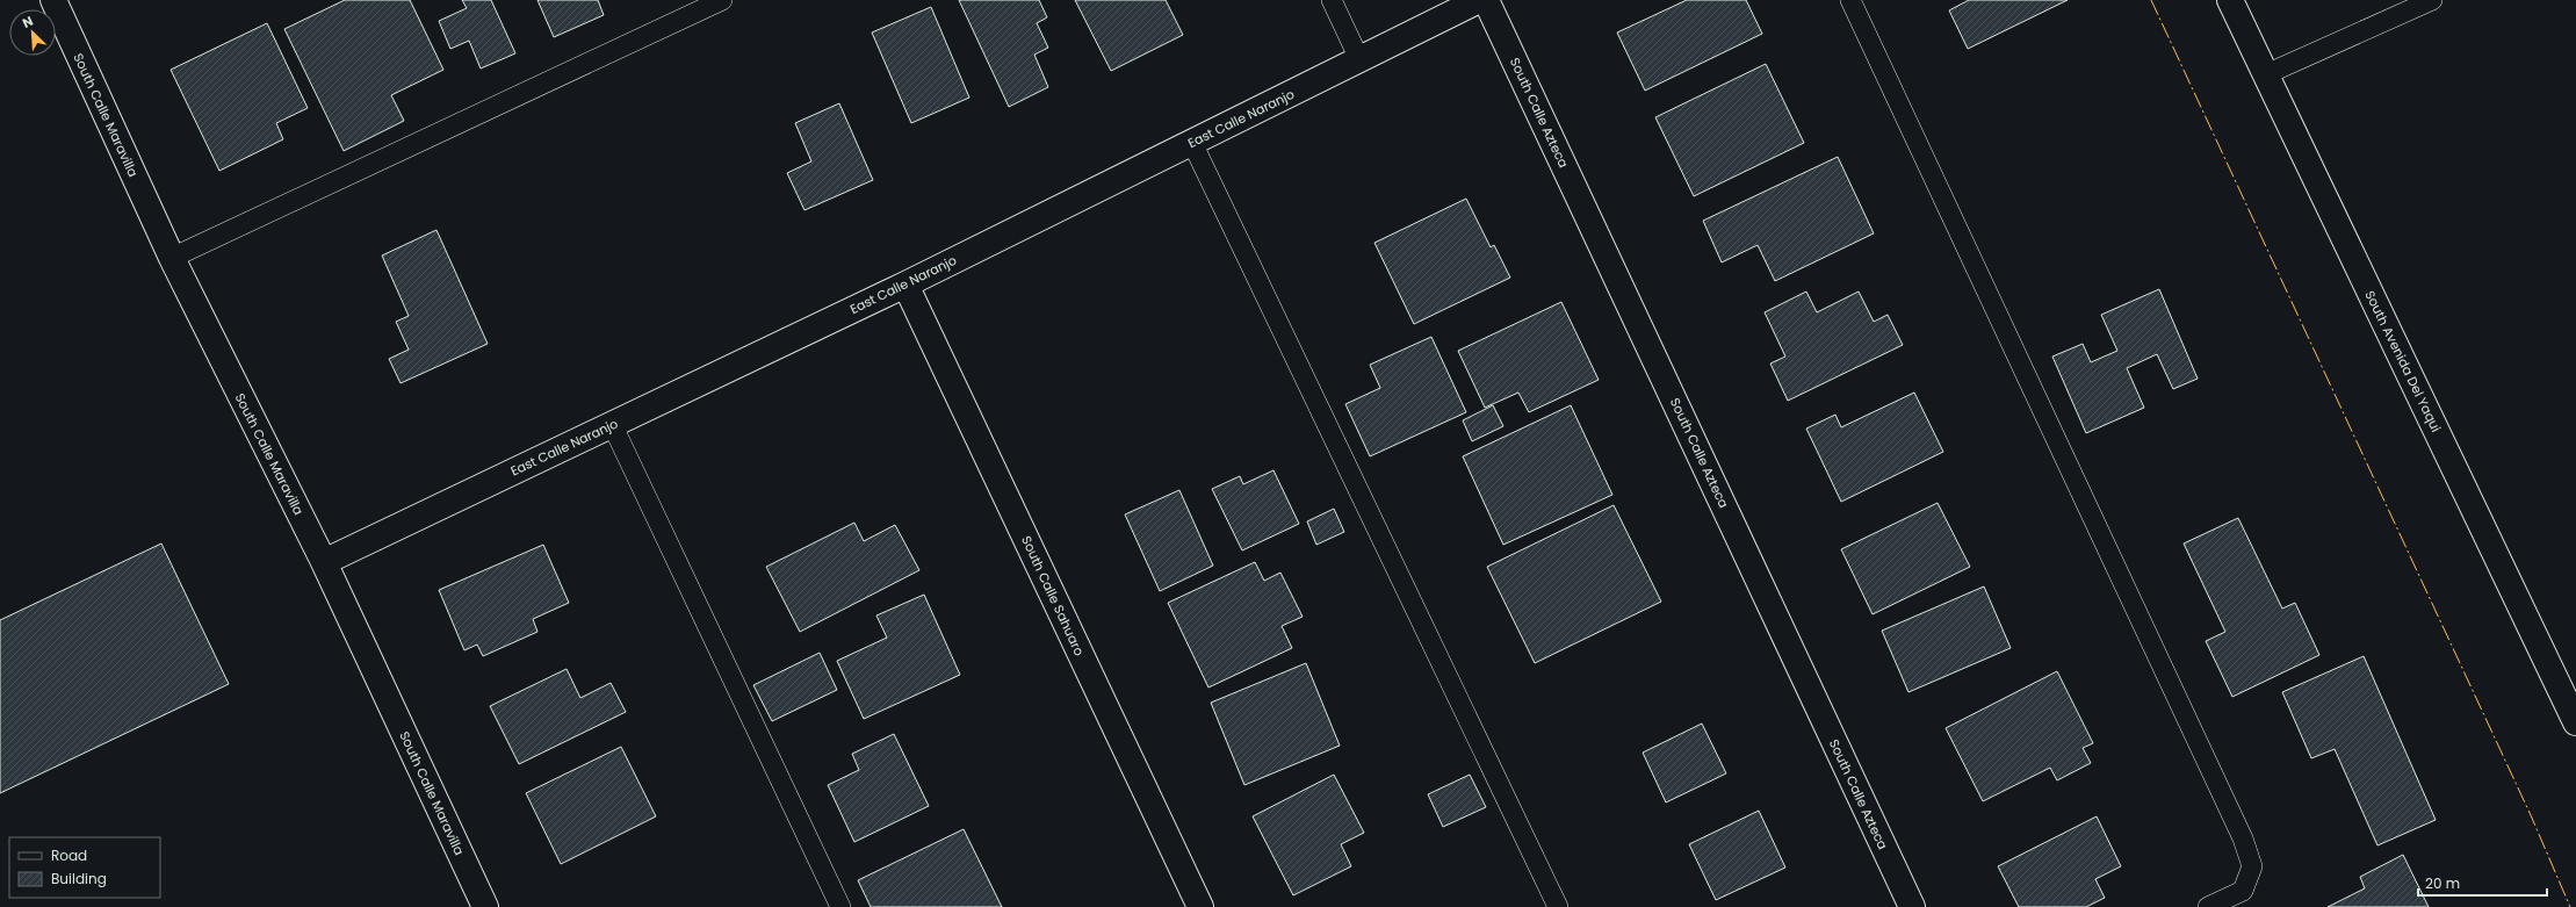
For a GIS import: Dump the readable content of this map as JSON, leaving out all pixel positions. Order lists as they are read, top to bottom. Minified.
{"streets":{"street":["South Calle Azteca","South Calle Maravilla","East Calle Naranjo","South Avenida Del Yaqui","South Calle Sahuaro"]},"crossings":[["South Calle Maravilla","East Calle Naranjo"],["East Calle Naranjo","South Calle Sahuaro"]],"legend":["Road","Building"],"scale_bar":"20 m","north":"top left"}
